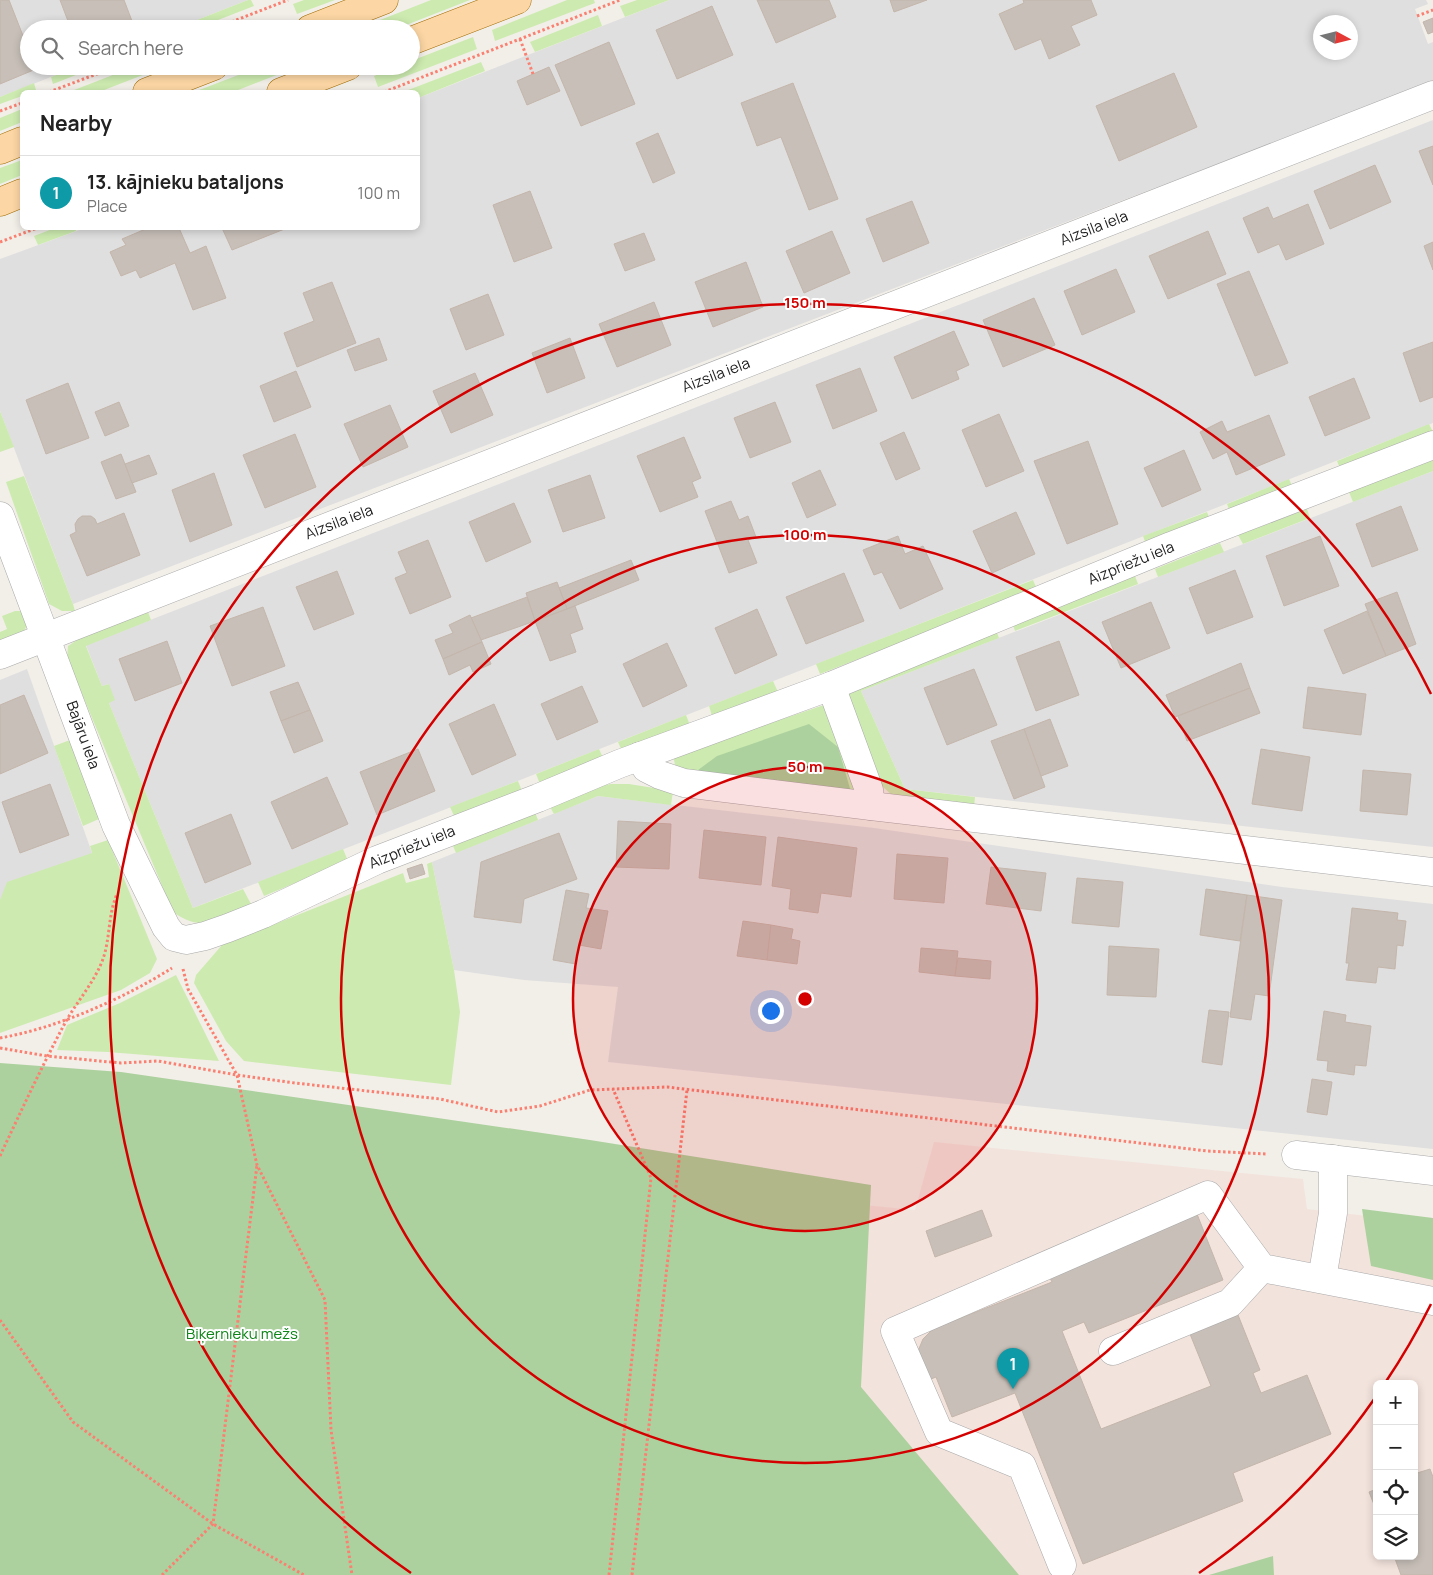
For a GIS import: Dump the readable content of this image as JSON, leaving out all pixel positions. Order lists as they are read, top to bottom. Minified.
{"streets":{"street":["Aizsila iela","Aizpriežu iela","Bajāru iela"]},"crossings":[["Aizsila iela","Bajāru iela"],["Aizpriežu iela","Bajāru iela"]],"parks":["Biķernieku mežs"],"north":"right","page":{"search":"Search here","heading":"Nearby","list":[{"mark":"1","name":"13. kājnieku bataljons","note":"Place","value":"100 m"}],"pins":"1","map_buttons":["+","−"]},"rings":["150 m","100 m","50 m"]}
